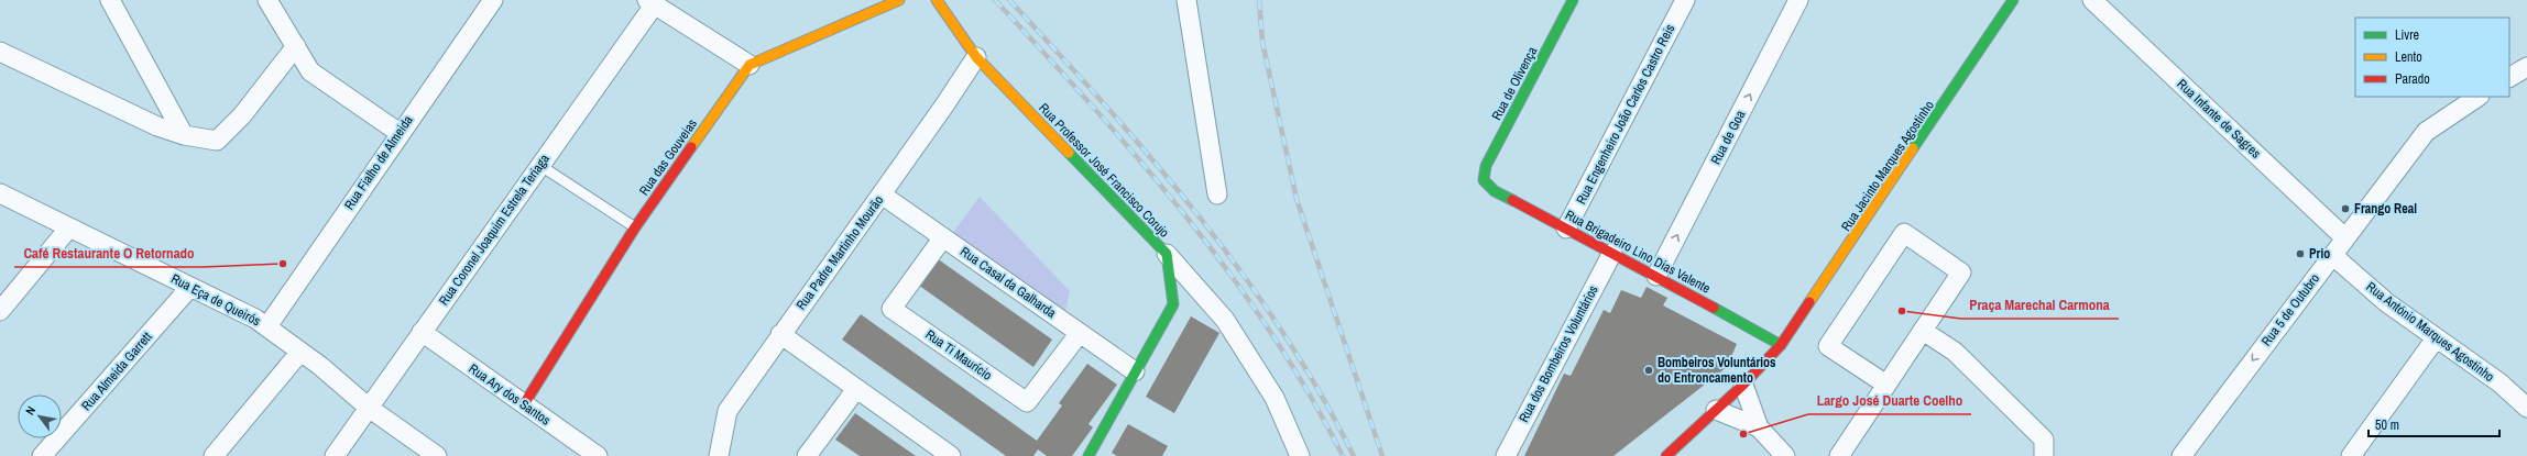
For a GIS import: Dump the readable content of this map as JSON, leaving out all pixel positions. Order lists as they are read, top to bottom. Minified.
{"streets":{"street":["Rua de Olivença","Rua Engenheiro João Carlos Castro Reis","Rua Infante de Sagres","Rua de Goa","Rua das Gouveias","Rua Fialho de Almeida","Rua Jacinto Marques Agostinho","Rua Professor José Francisco Corujo","Rua Coronel Joaquim Estrela Teriaga","Rua Brigadeiro Lino Dias Valente","Rua Padre Martinho Mourão","Rua Casal da Galharda","Rua Eça de Queirós","Rua 5 de Outubro","Rua António Marques Agostinho","Rua dos Bombeiros Voluntários","Rua Ti Maurício","Rua Almeida Garrett","Rua Ary dos Santos"]},"crossings":[["Rua de Olivença","Rua Brigadeiro Lino Dias Valente"],["Rua Engenheiro João Carlos Castro Reis","Rua Brigadeiro Lino Dias Valente"],["Rua Infante de Sagres","Rua 5 de Outubro"],["Rua de Goa","Rua Brigadeiro Lino Dias Valente"],["Rua das Gouveias","Rua Ary dos Santos"],["Rua Fialho de Almeida","Rua Eça de Queirós"],["Rua Jacinto Marques Agostinho","Rua Brigadeiro Lino Dias Valente"],["Rua Professor José Francisco Corujo","Rua Padre Martinho Mourão"],["Rua Professor José Francisco Corujo","Rua Casal da Galharda"],["Rua Coronel Joaquim Estrela Teriaga","Rua Eça de Queirós"],["Rua Coronel Joaquim Estrela Teriaga","Rua Ary dos Santos"],["Rua Brigadeiro Lino Dias Valente","Rua dos Bombeiros Voluntários"],["Rua Padre Martinho Mourão","Rua Casal da Galharda"],["Rua Casal da Galharda","Rua Ti Maurício"],["Rua Eça de Queirós","Rua Almeida Garrett"],["Rua 5 de Outubro","Rua António Marques Agostinho"]],"one_way":["Rua de Goa"],"places":["Frango Real","Prio","Café Restaurante O Retornado","Praça Marechal Carmona","Bombeiros Voluntários do Entroncamento","Largo José Duarte Coelho"],"legend":["Livre","Lento","Parado"],"scale_bar":"50 m","north":"top left"}
